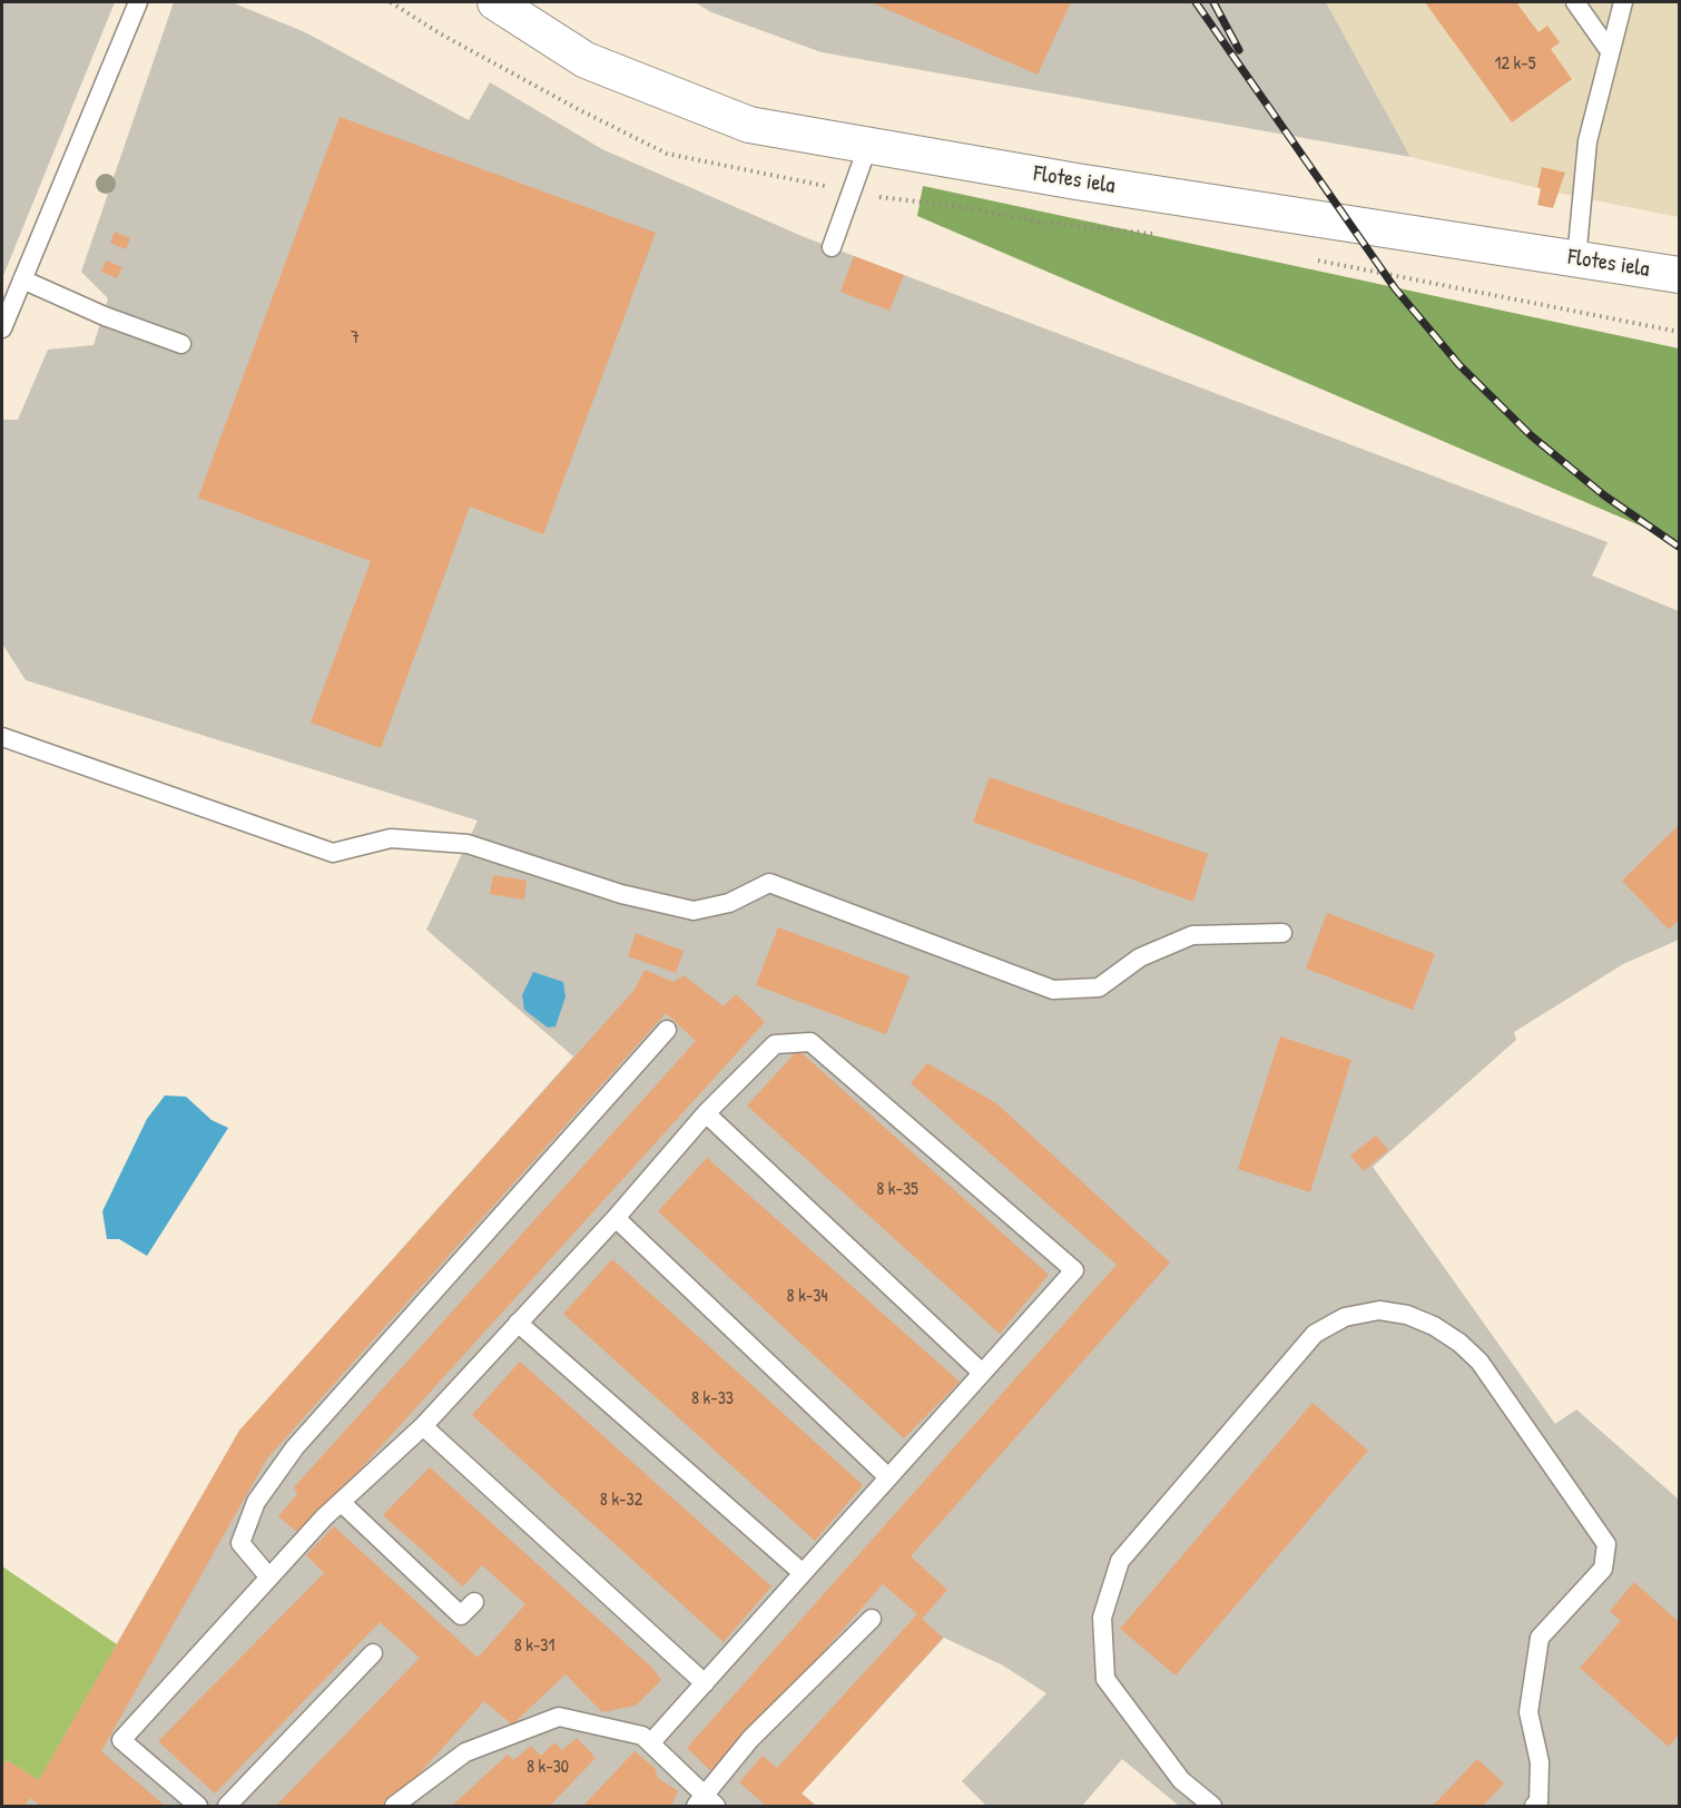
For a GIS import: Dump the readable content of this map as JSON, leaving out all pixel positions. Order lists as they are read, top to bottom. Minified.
{"streets":{"street":["Flotes iela"]},"house_numbers":["12 k-5","7","8 k-35","8 k-34","8 k-33","8 k-32","8 k-31","8 k-30"]}
